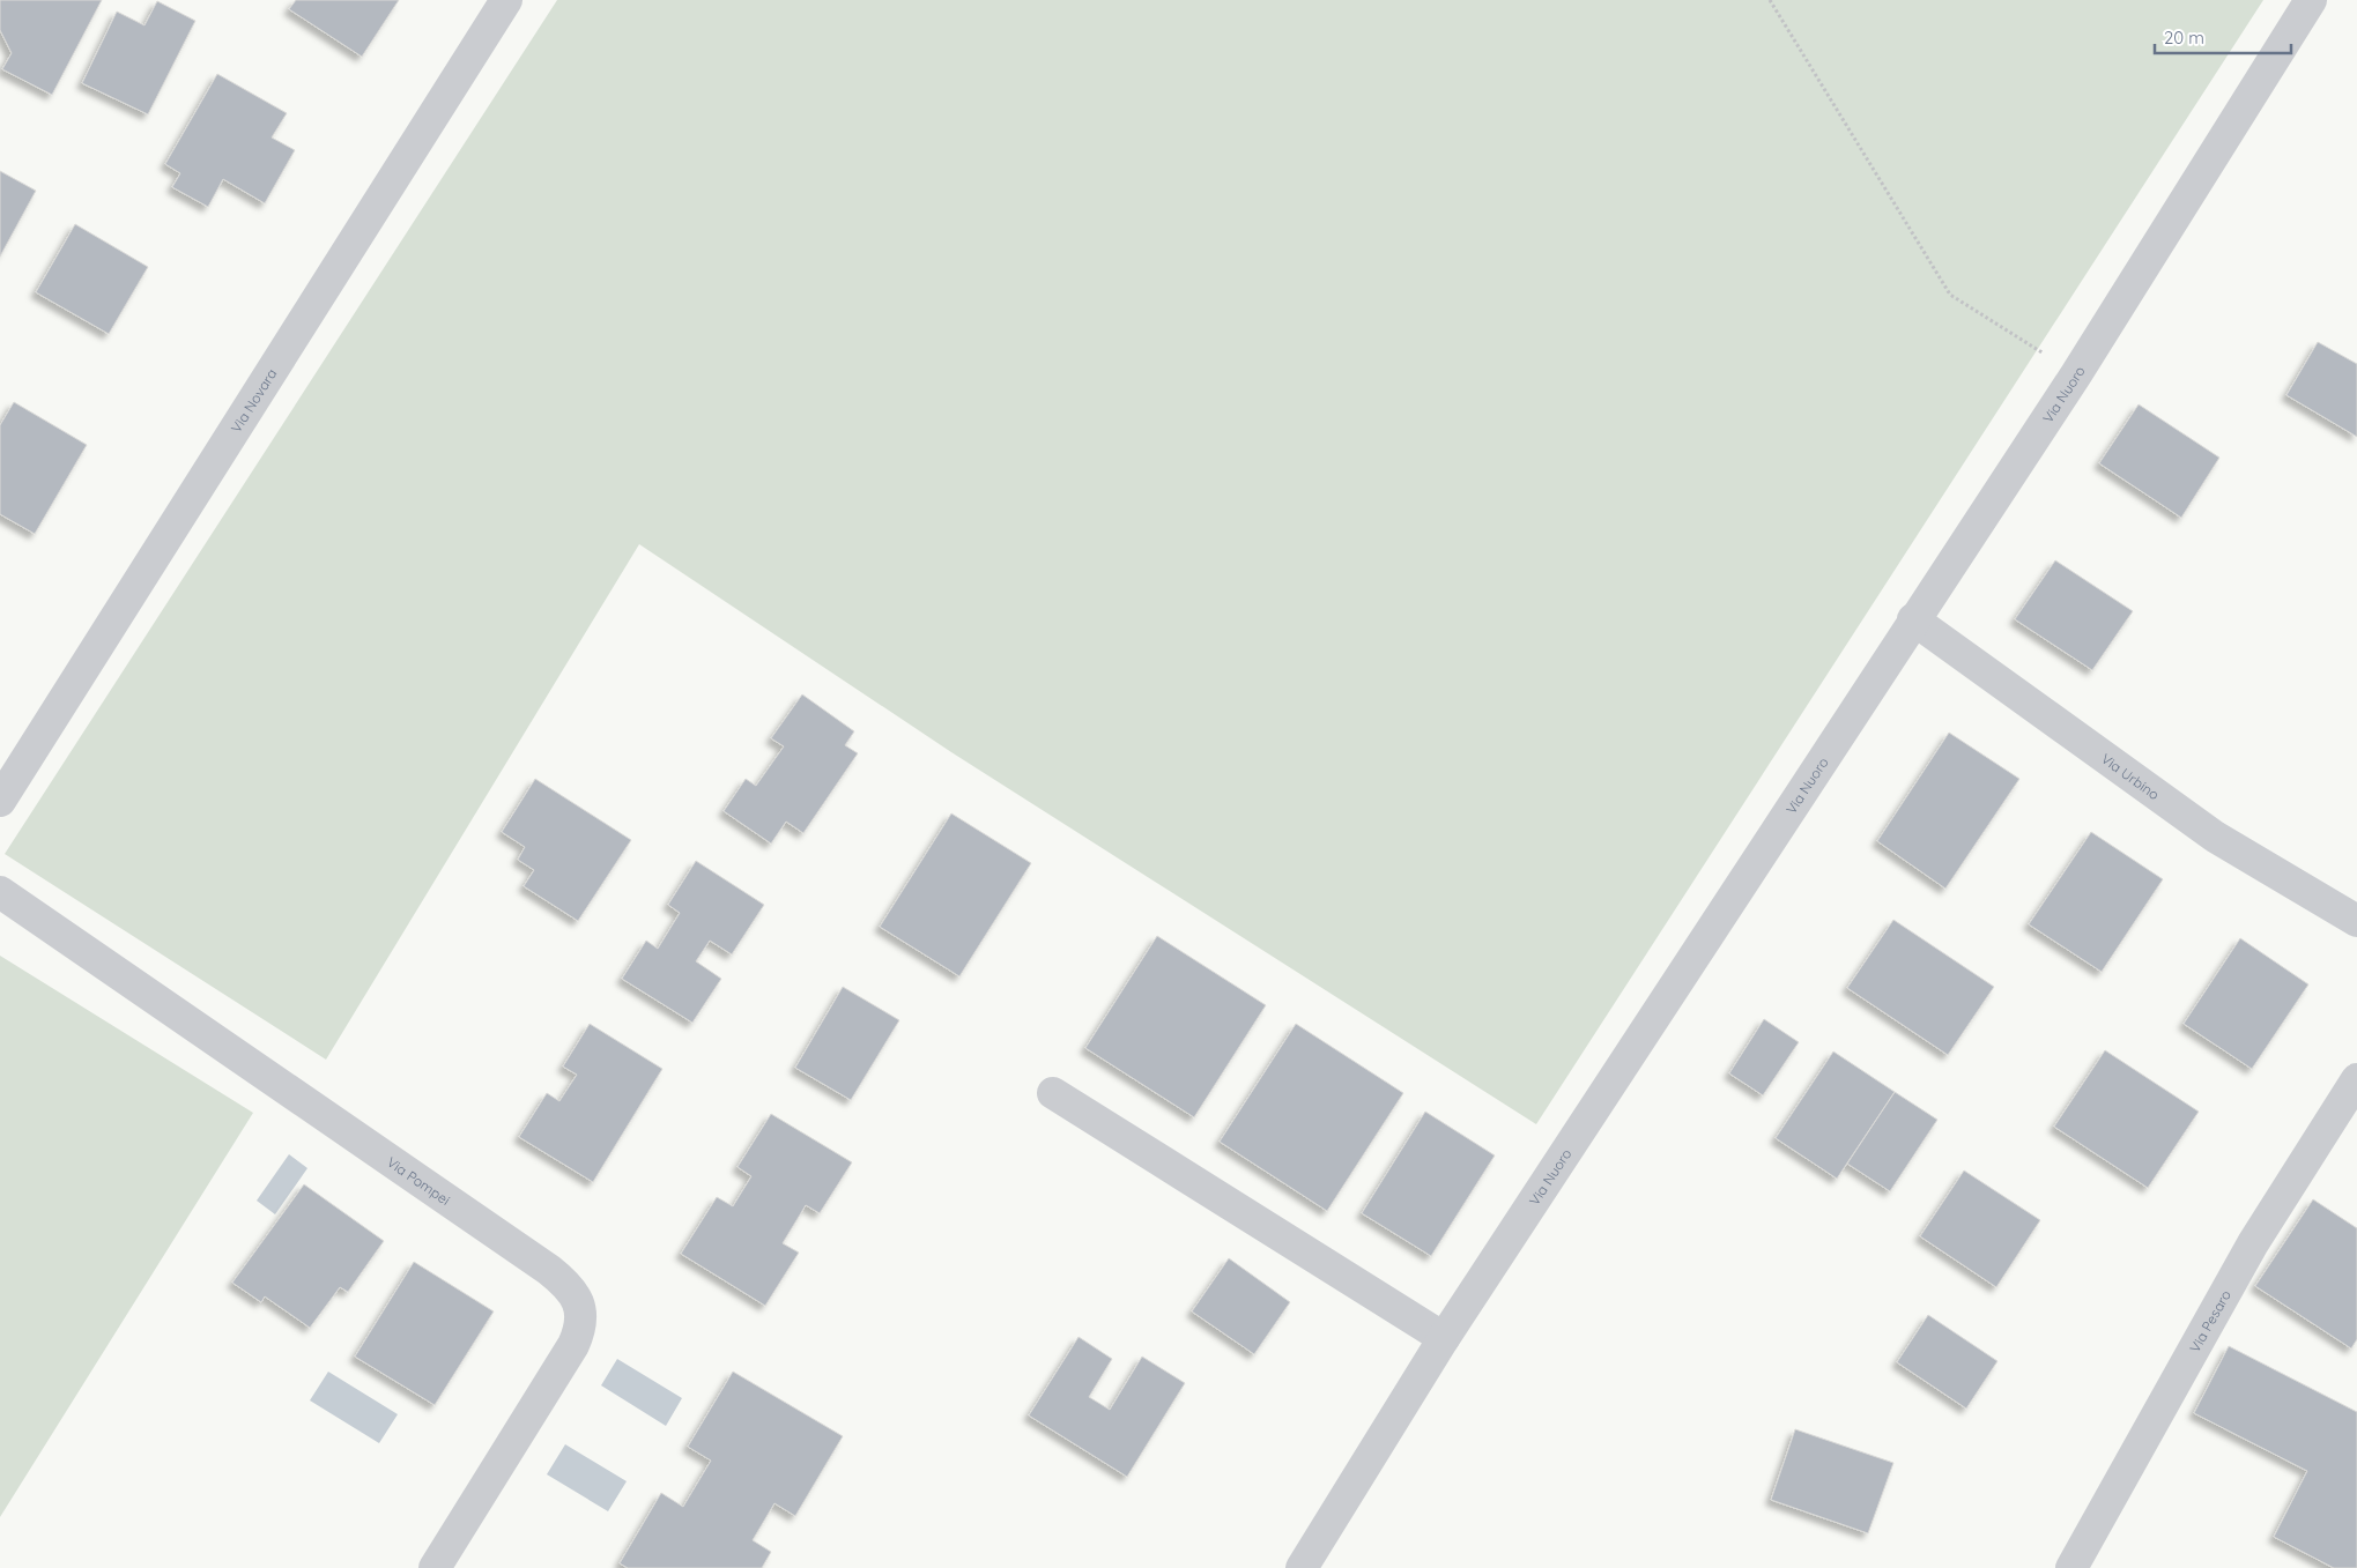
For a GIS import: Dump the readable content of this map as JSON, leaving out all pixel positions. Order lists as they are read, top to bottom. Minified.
{"streets":{"street":["Via Nuoro","Via Novara","Via Urbino","Via Pompei","Via Pesaro"]},"crossings":[["Via Nuoro","Via Urbino"]],"scale_bar":"20 m"}
